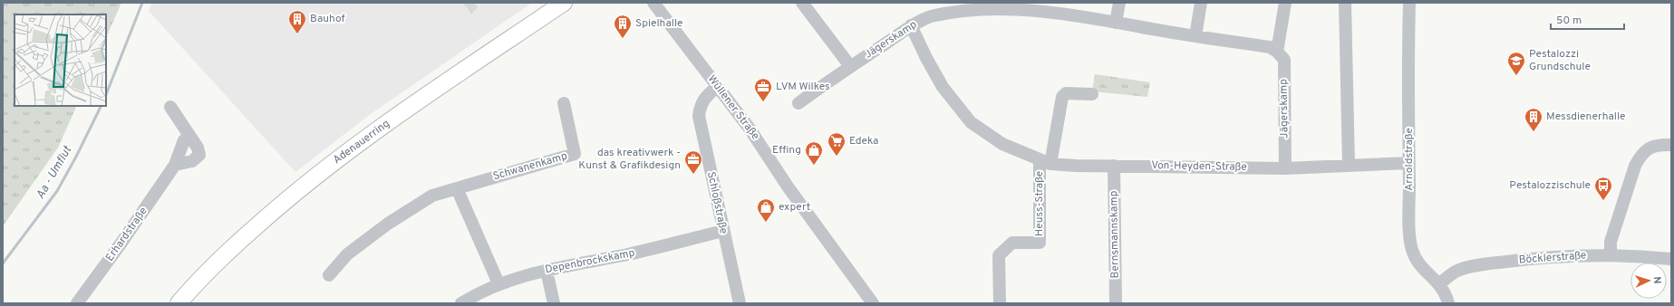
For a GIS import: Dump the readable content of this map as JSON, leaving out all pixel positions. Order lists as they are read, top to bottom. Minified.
{"streets":{"main road":["Adenauerring"],"street":["Jägerskamp","Wüllener Straße","Arnoldstraße","Schwanenkamp","Von-Heyden-Straße","Schloßstraße","Heuss-Straße","Erhardstraße","Bernsmannskamp","Böcklerstraße","Depenbrockskamp"]},"crossings":[["Jägerskamp","Von-Heyden-Straße"],["Wüllener Straße","Schloßstraße"],["Arnoldstraße","Von-Heyden-Straße"],["Arnoldstraße","Böcklerstraße"],["Von-Heyden-Straße","Heuss-Straße"],["Von-Heyden-Straße","Bernsmannskamp"],["Schloßstraße","Depenbrockskamp"]],"water":["Aa - Umflut"],"places":{"building":["Bauhof","Spielhalle","Messdienerhalle"],"school or university":["Pestalozzi Grundschule"],"office":["LVM Wilkes","das kreativwerk - Kunst & Grafikdesign"],"supermarket":["Edeka"],"shop":["Effing","expert"],"bus stop":["Pestalozzischule"]},"scale_bar":"50 m","north":"right"}
